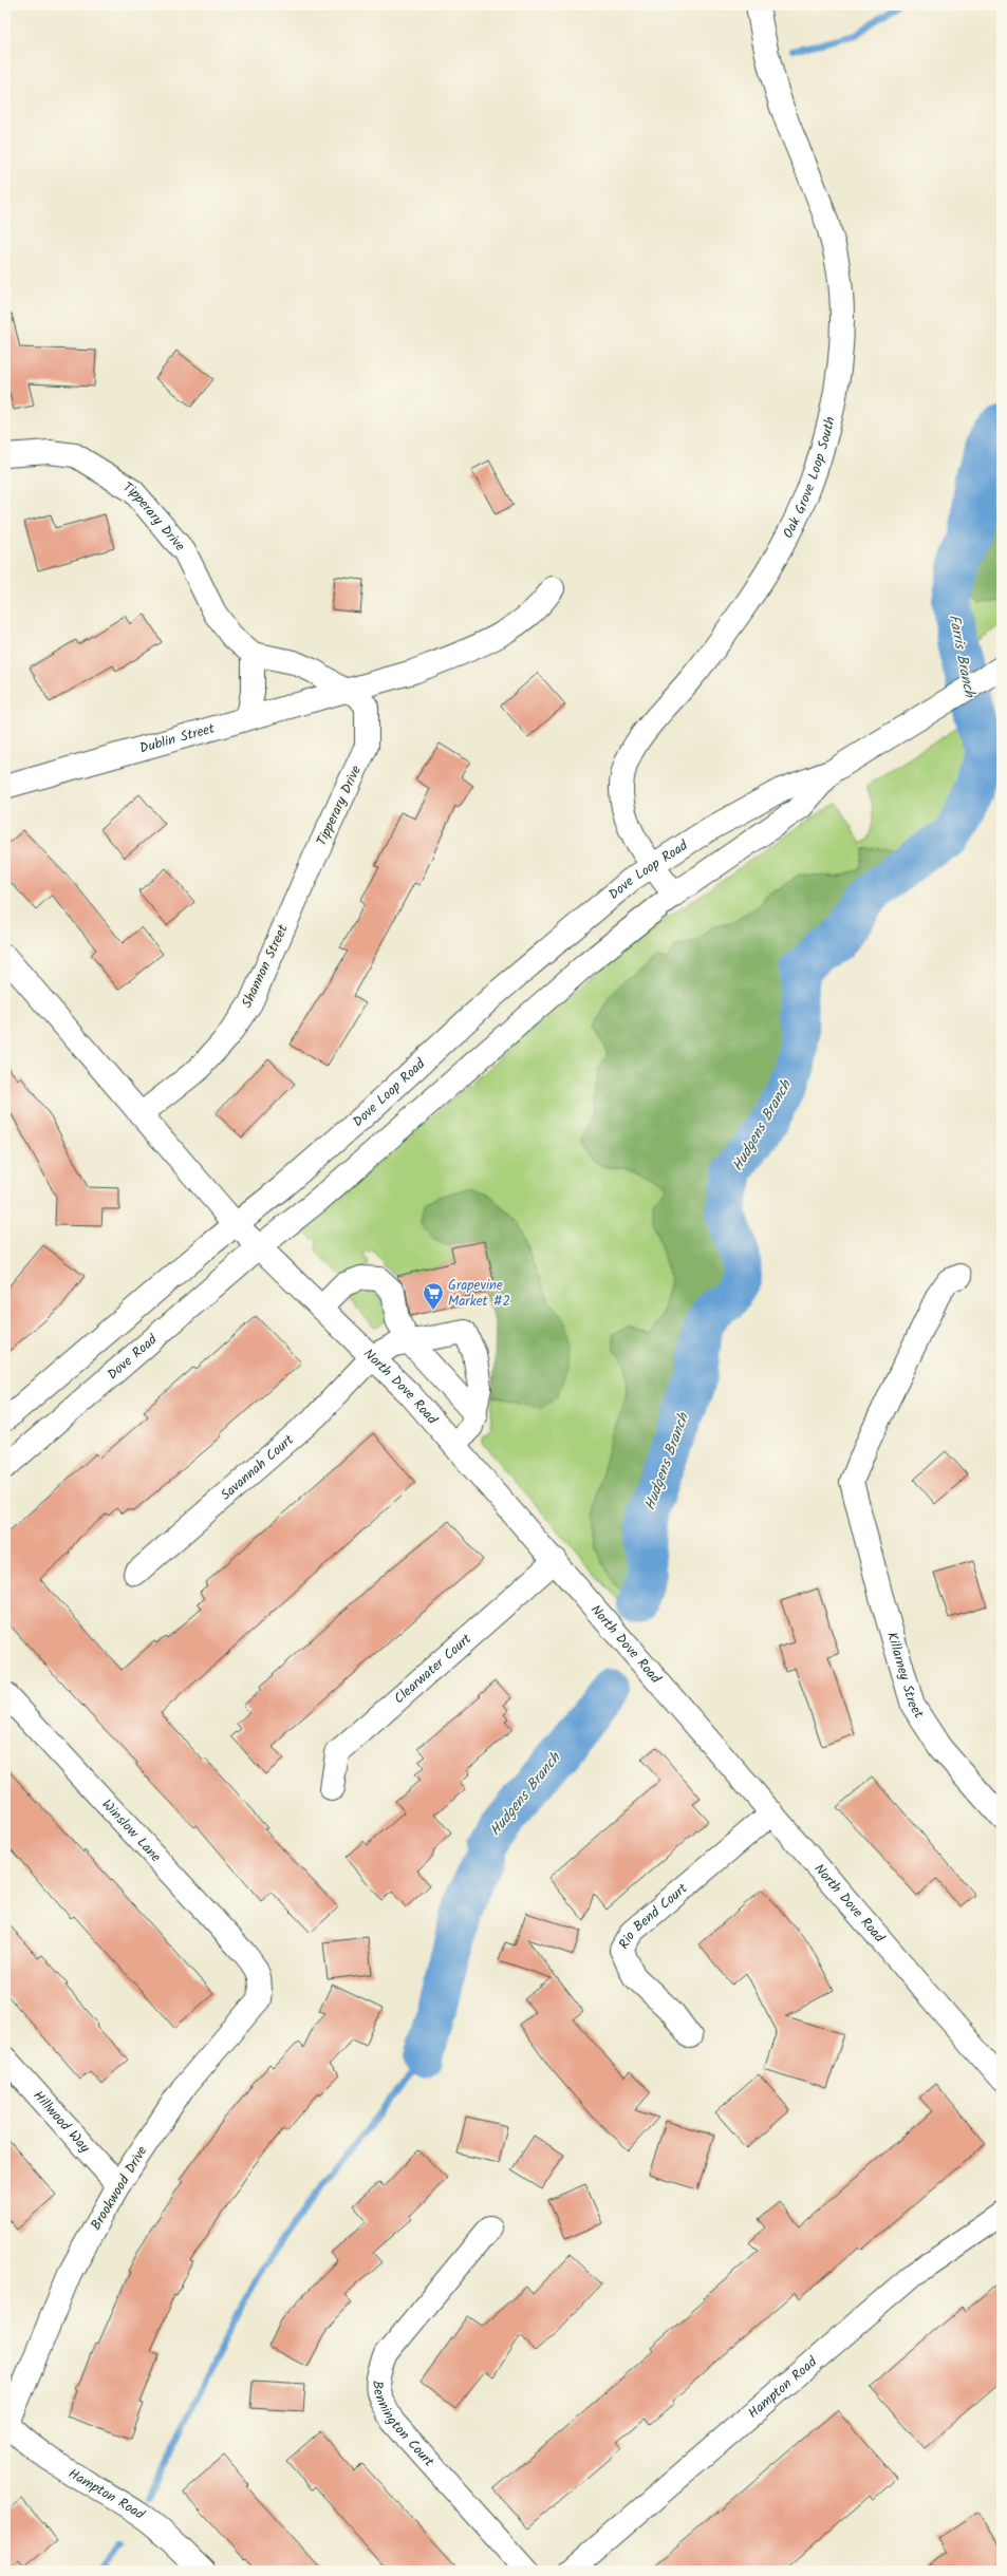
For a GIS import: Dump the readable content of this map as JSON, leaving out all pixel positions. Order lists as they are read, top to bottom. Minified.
{"streets":{"street":["Oak Grove Loop South","Tipperary Drive","Dublin Street","Dove Loop Road","Shannon Street","Dove Road","North Dove Road","Savannah Court","Clearwater Court","Killarney Street","Winslow Lane","Rio Bend Court","Hillwood Way","Brookwood Drive","Hampton Road","Bennington Court"]},"crossings":[["Oak Grove Loop South","Dove Loop Road"],["Tipperary Drive","Dublin Street"],["Tipperary Drive","Shannon Street"],["Dove Loop Road","Dove Road"],["Dove Loop Road","North Dove Road"],["Dove Road","North Dove Road"],["North Dove Road","Savannah Court"],["North Dove Road","Clearwater Court"],["North Dove Road","Rio Bend Court"],["Winslow Lane","Brookwood Drive"],["Hillwood Way","Brookwood Drive"],["Brookwood Drive","Hampton Road"]],"water":["Farris Branch","Hudgens Branch"],"places":{"supermarket":["Grapevine Market #2"]}}
